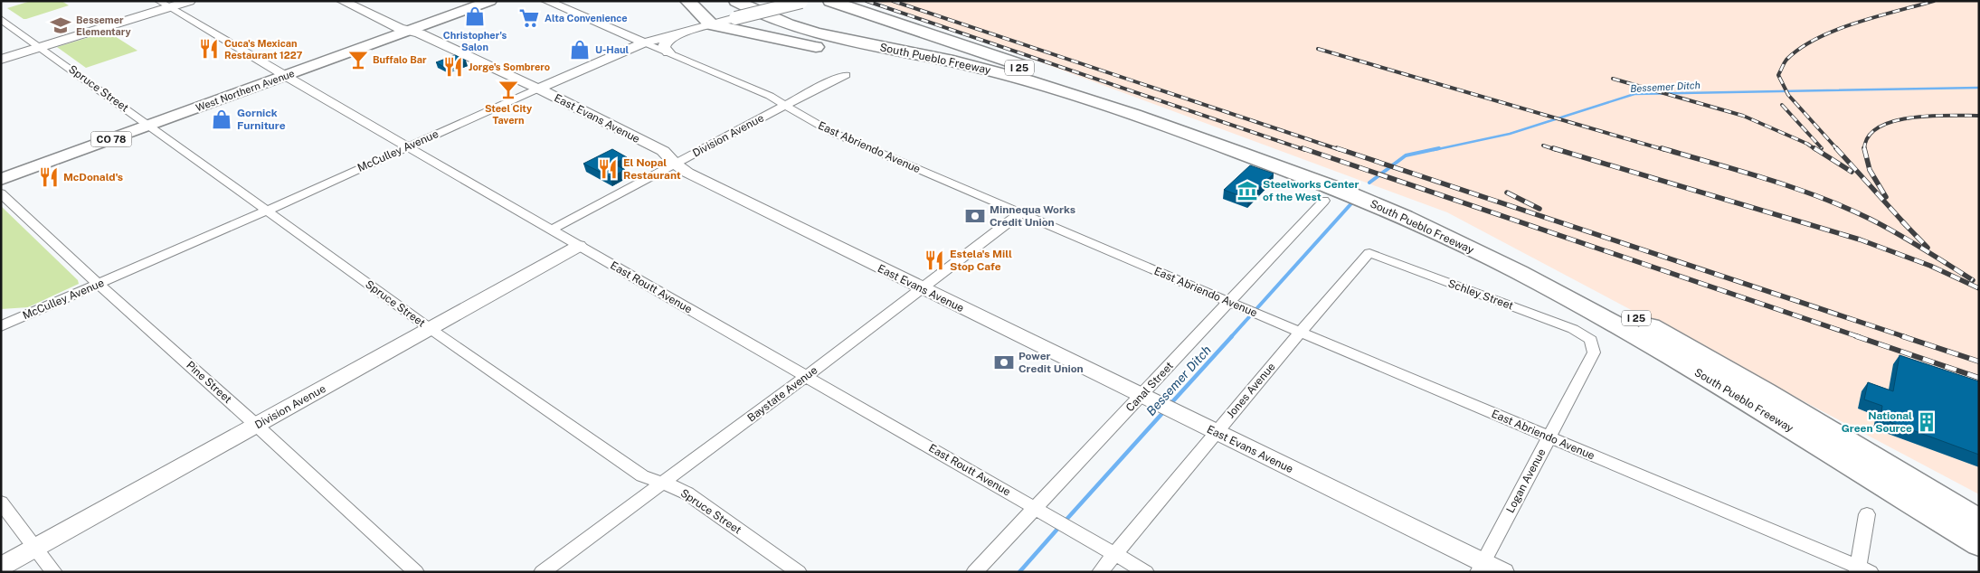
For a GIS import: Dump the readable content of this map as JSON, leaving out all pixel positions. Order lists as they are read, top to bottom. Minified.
{"streets":{"highway":["South Pueblo Freeway","I 25"],"main road":["West Northern Avenue","CO 78"],"street":["Spruce Street","East Evans Avenue","Division Avenue","East Abriendo Avenue","McCulley Avenue","East Routt Avenue","Schley Street","Pine Street","Canal Street","Jones Avenue","Baystate Avenue","Logan Avenue"]},"crossings":[["Spruce Street","West Northern Avenue"],["Spruce Street","Division Avenue"],["Spruce Street","McCulley Avenue"],["Spruce Street","Baystate Avenue"],["West Northern Avenue","East Evans Avenue"],["West Northern Avenue","East Routt Avenue"],["East Evans Avenue","Division Avenue"],["East Evans Avenue","McCulley Avenue"],["East Evans Avenue","Canal Street"],["East Evans Avenue","Jones Avenue"],["East Evans Avenue","Baystate Avenue"],["East Evans Avenue","Logan Avenue"],["Division Avenue","East Abriendo Avenue"],["Division Avenue","East Routt Avenue"],["Division Avenue","Pine Street"],["East Abriendo Avenue","McCulley Avenue"],["East Abriendo Avenue","Canal Street"],["East Abriendo Avenue","Jones Avenue"],["East Abriendo Avenue","Baystate Avenue"],["East Abriendo Avenue","Logan Avenue"],["McCulley Avenue","East Routt Avenue"],["McCulley Avenue","Pine Street"],["East Routt Avenue","Canal Street"],["East Routt Avenue","Jones Avenue"],["East Routt Avenue","Baystate Avenue"],["Schley Street","Jones Avenue"],["Schley Street","Logan Avenue"]],"water":["Bessemer Ditch"],"places":{"shop":["Christopher's Salon","U-Haul","Gornick Furniture"],"supermarket":["Alta Convenience"],"school or university":["Bessemer Elementary"],"restaurant":["Cuca's Mexican Restaurant 1227","Jorge's Sombrero","El Nopal Restaurant","McDonald's","Estela's Mill Stop Cafe"],"bar":["Buffalo Bar","Steel City Tavern"],"museum":["Steelworks Center of the West"],"bank":["Minnequa Works Credit Union","Power Credit Union"],"building":["National Green Source"]}}
